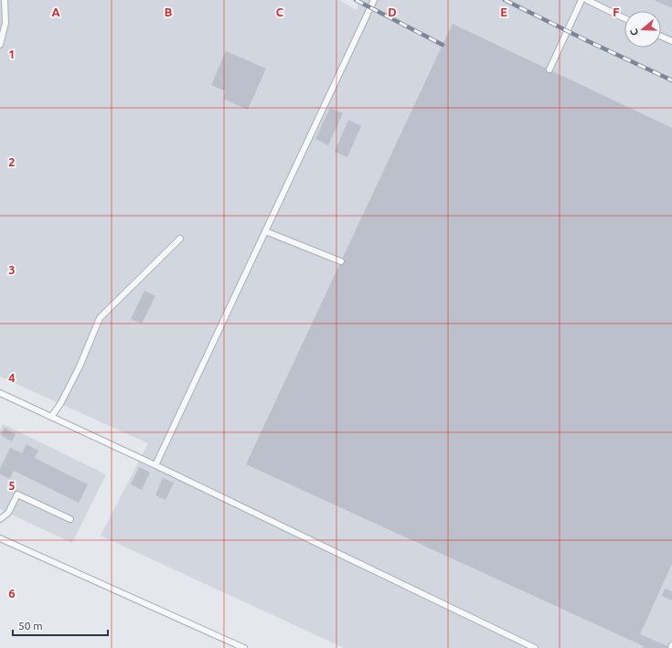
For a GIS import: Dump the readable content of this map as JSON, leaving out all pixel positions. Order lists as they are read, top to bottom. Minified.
{"scale_bar":"50 m","north":"left","grid":{"columns":["A","B","C","D","E","F"],"rows":["1","2","3","4","5","6"]}}
